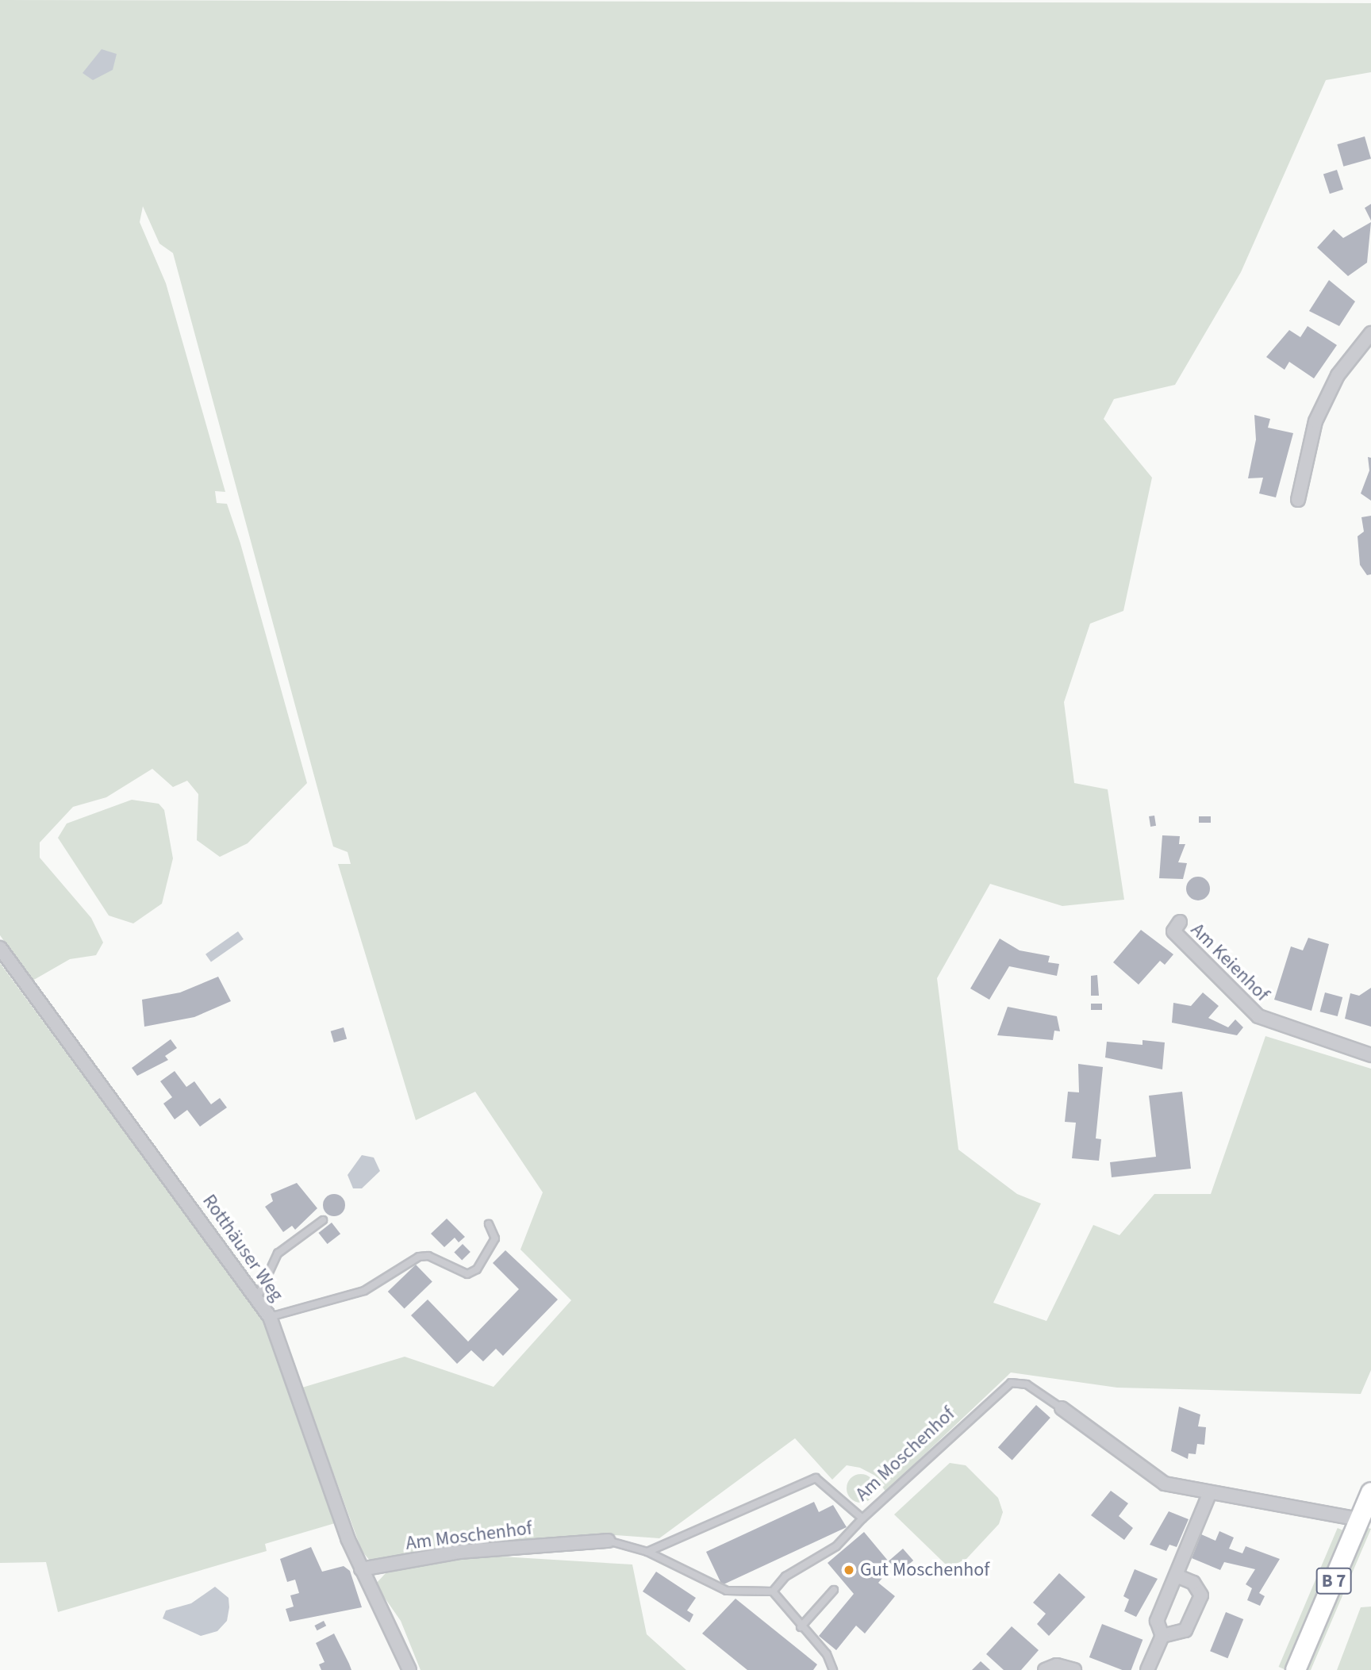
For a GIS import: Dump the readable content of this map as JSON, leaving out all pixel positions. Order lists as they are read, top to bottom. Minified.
{"streets":{"main road":["B 7"],"street":["Am Keienhof","Rotthäuser Weg","Am Moschenhof"]},"crossings":[["Rotthäuser Weg","Am Moschenhof"],["Am Moschenhof","B 7"]],"places":["Gut Moschenhof"]}
